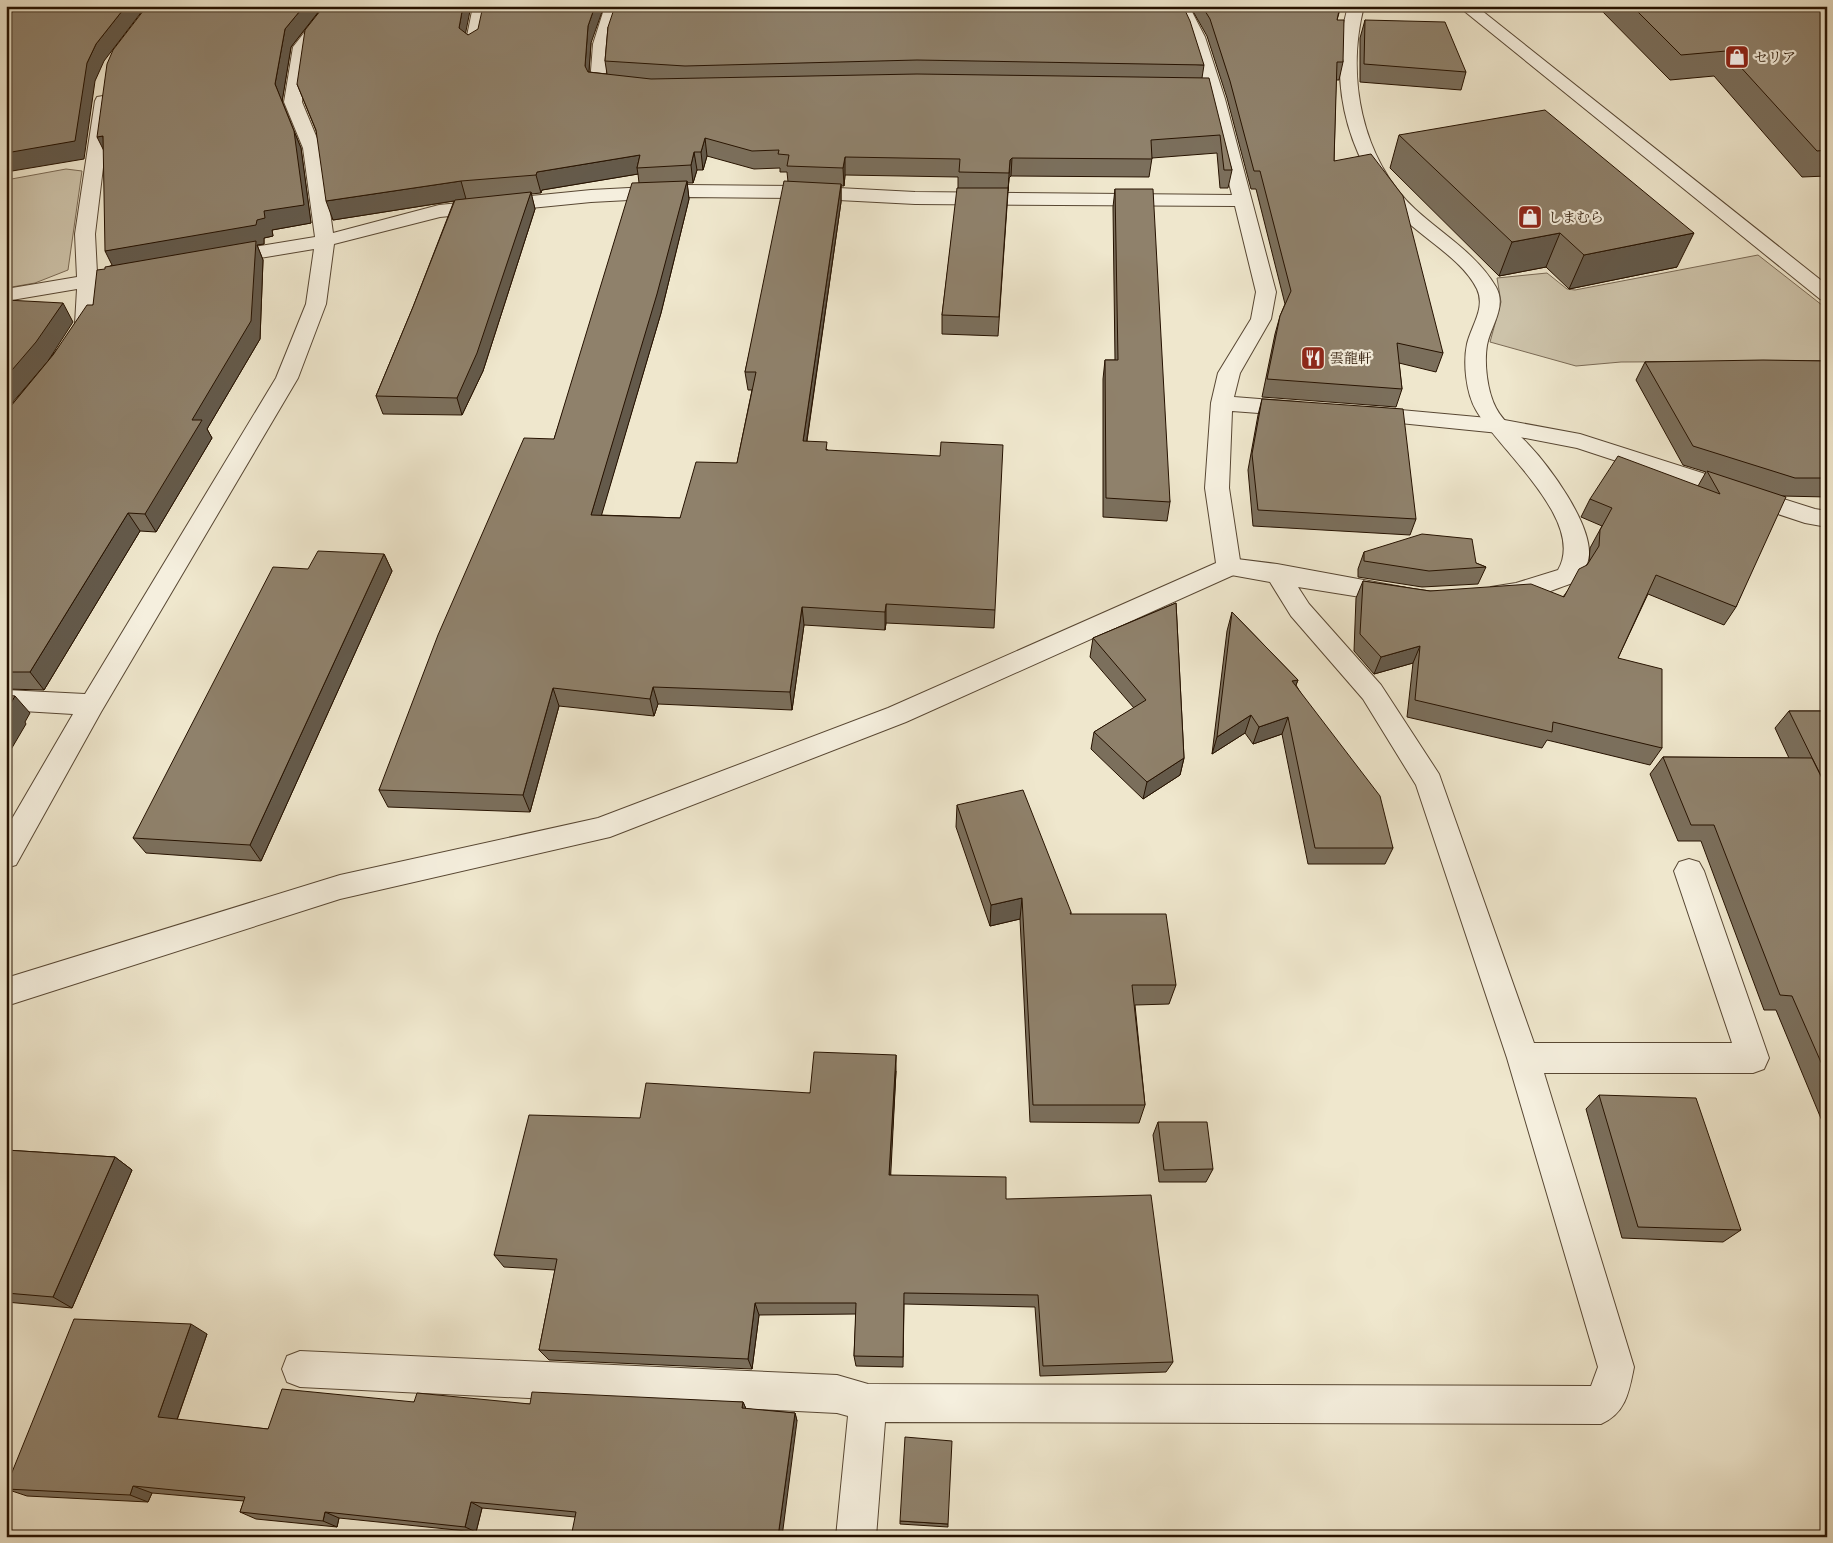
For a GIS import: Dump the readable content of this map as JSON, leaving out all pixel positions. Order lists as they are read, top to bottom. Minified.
{"places":{"shop":["セリア","しまむら"],"restaurant":["雲龍軒"]}}
